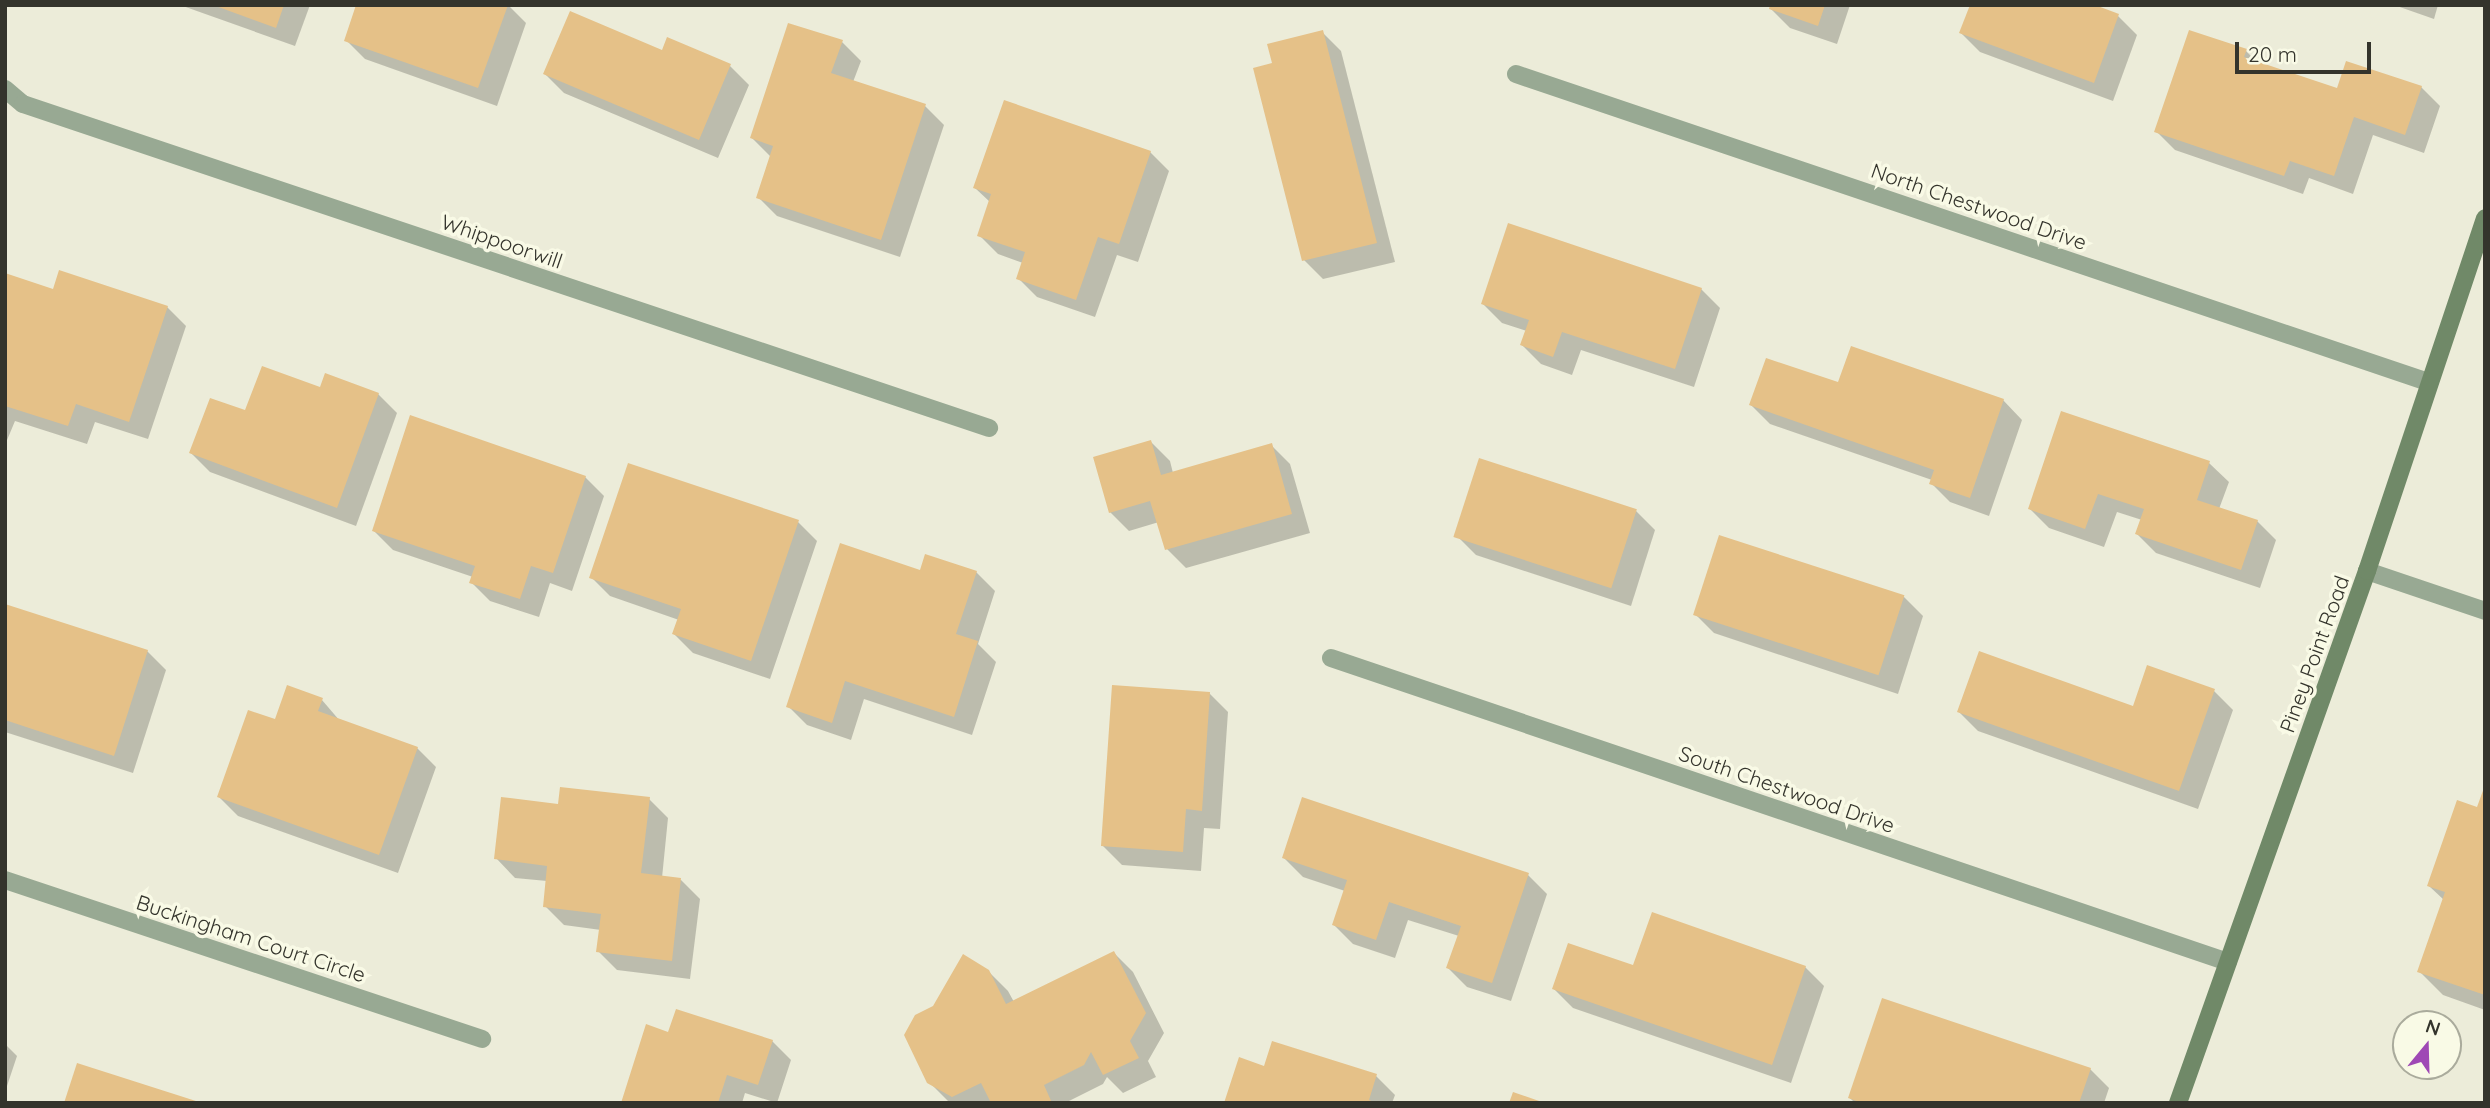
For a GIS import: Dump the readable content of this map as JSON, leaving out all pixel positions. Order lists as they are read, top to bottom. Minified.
{"streets":{"street":["North Chestwood Drive","Whippoorwill","Piney Point Road","South Chestwood Drive","Buckingham Court Circle"]},"crossings":[["North Chestwood Drive","Piney Point Road"],["Piney Point Road","South Chestwood Drive"]],"scale_bar":"20 m","north":"top"}
